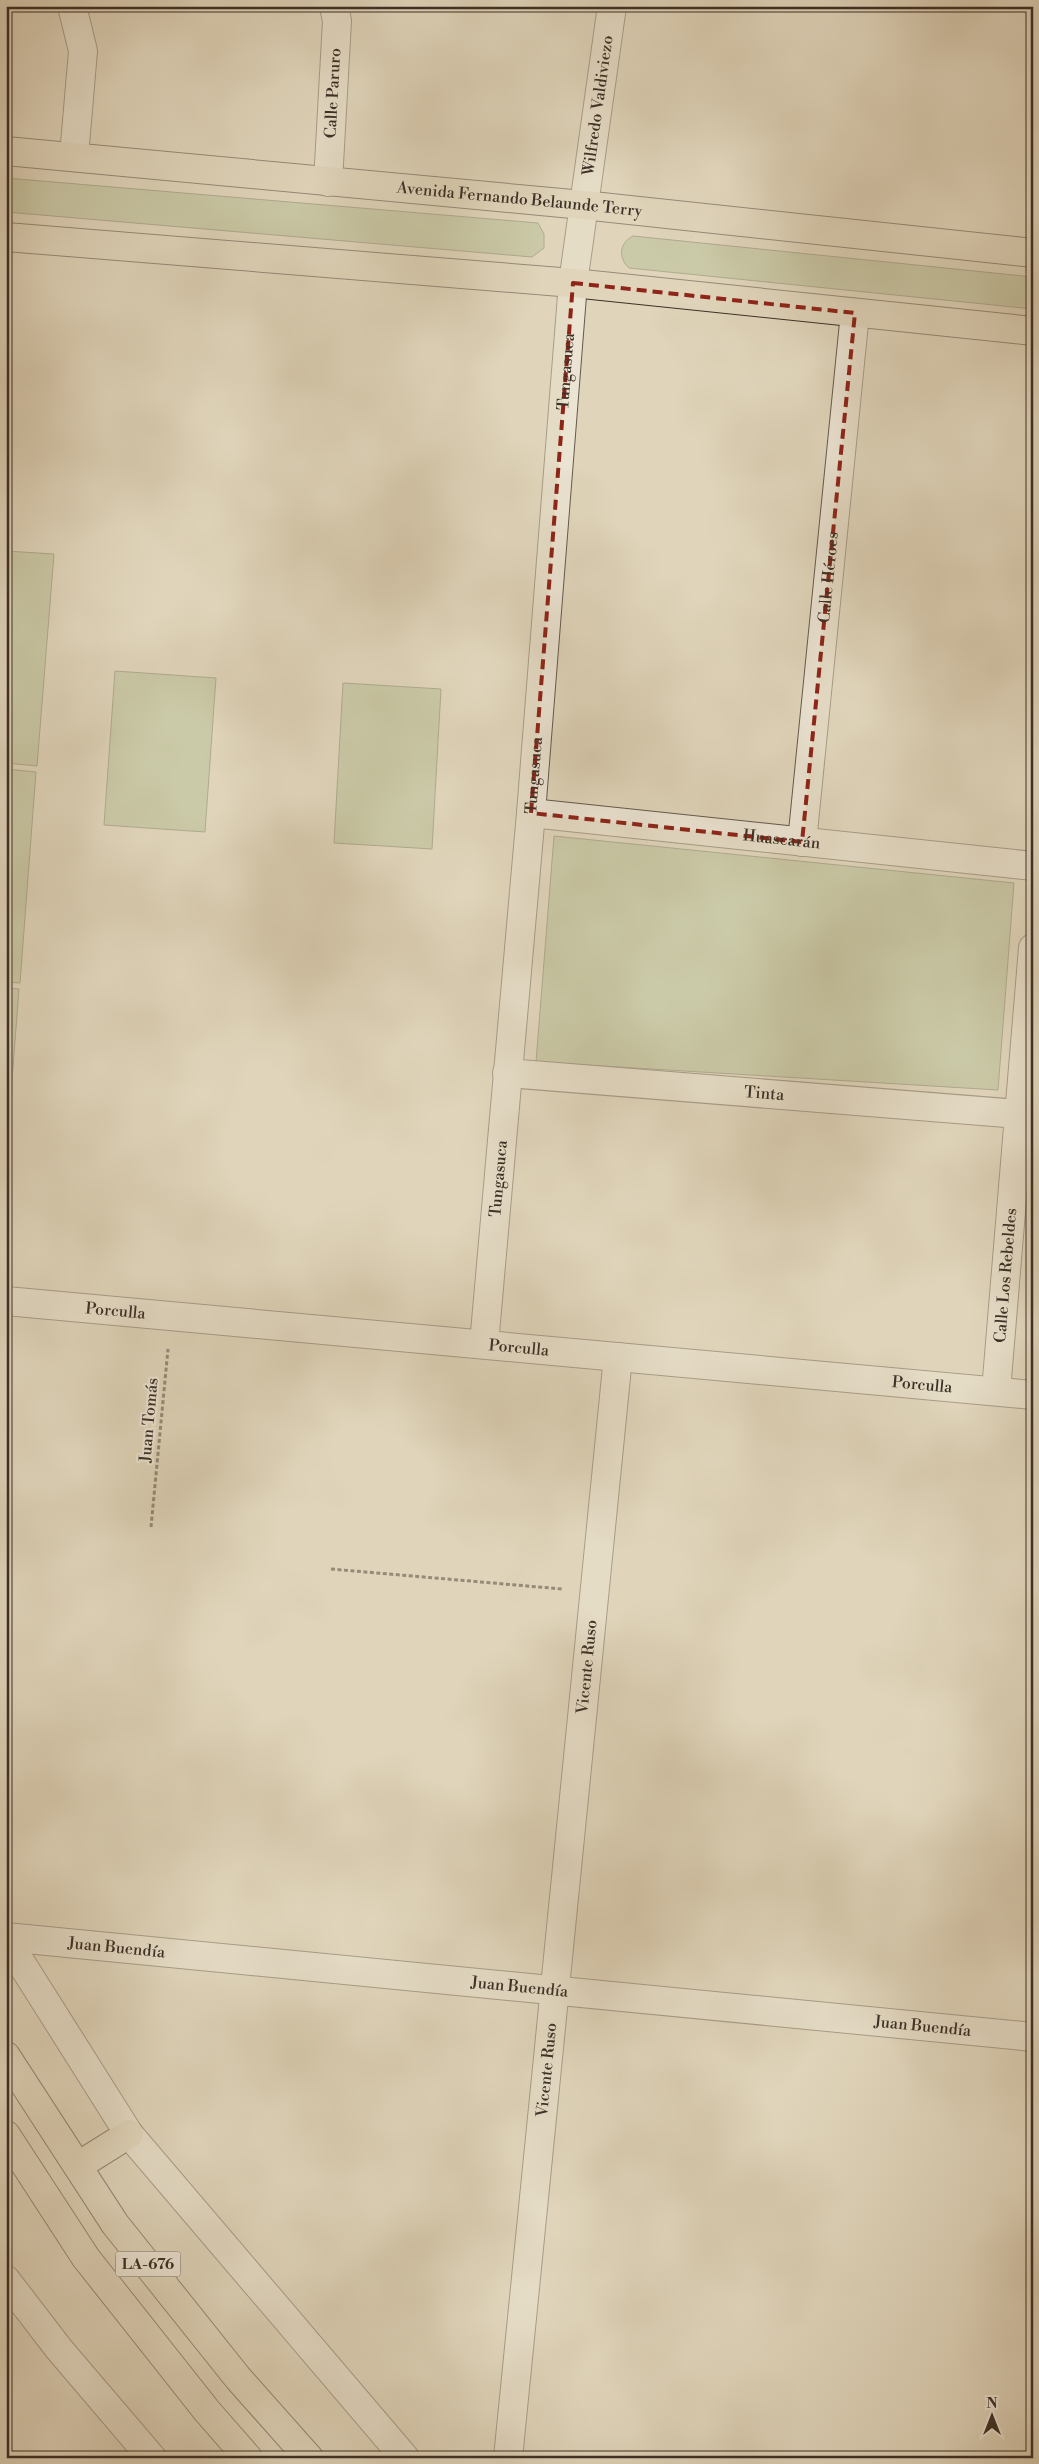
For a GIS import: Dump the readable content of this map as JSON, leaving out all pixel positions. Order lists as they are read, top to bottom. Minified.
{"streets":{"main road":["Avenida Fernando Belaunde Terry","LA-676"],"street":["Calle Paruro","Wilfredo Valdiviezo","Tungasuca","Calle Héroes","Huascarán","Tinta","Calle Los Rebeldes","Porculla","Vicente Ruso","Juan Buendía"],"path":["Juan Tomás"]},"crossings":[["Calle Paruro","Avenida Fernando Belaunde Terry"],["Wilfredo Valdiviezo","Avenida Fernando Belaunde Terry"],["Wilfredo Valdiviezo","Tungasuca"],["Avenida Fernando Belaunde Terry","Tungasuca"],["Tungasuca","Huascarán"],["Tungasuca","Tinta"],["Tungasuca","Porculla"],["Calle Héroes","Huascarán"],["Tinta","Calle Los Rebeldes"],["Calle Los Rebeldes","Porculla"],["Porculla","Juan Tomás"],["Porculla","Vicente Ruso"],["Vicente Ruso","Juan Buendía"]],"north":"top"}
